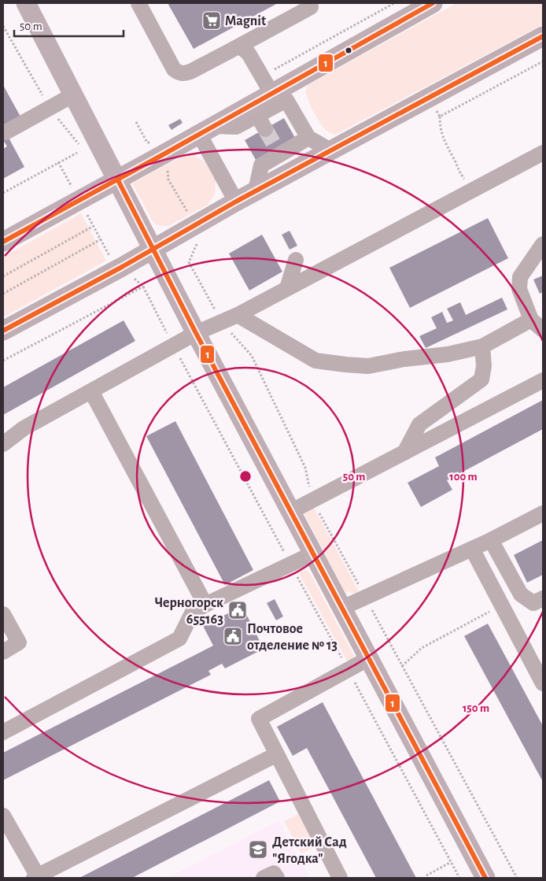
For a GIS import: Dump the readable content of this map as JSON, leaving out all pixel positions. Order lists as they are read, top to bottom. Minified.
{"places":{"supermarket":["Magnit"],"public building":["Черногорск 655163","Почтовое отделение № 13"],"school or university":["Детский Сад \"Ягодка\""]},"lines":["transit line 1"],"scale_bar":"50 m","rings":["50 m","100 m","150 m"]}
